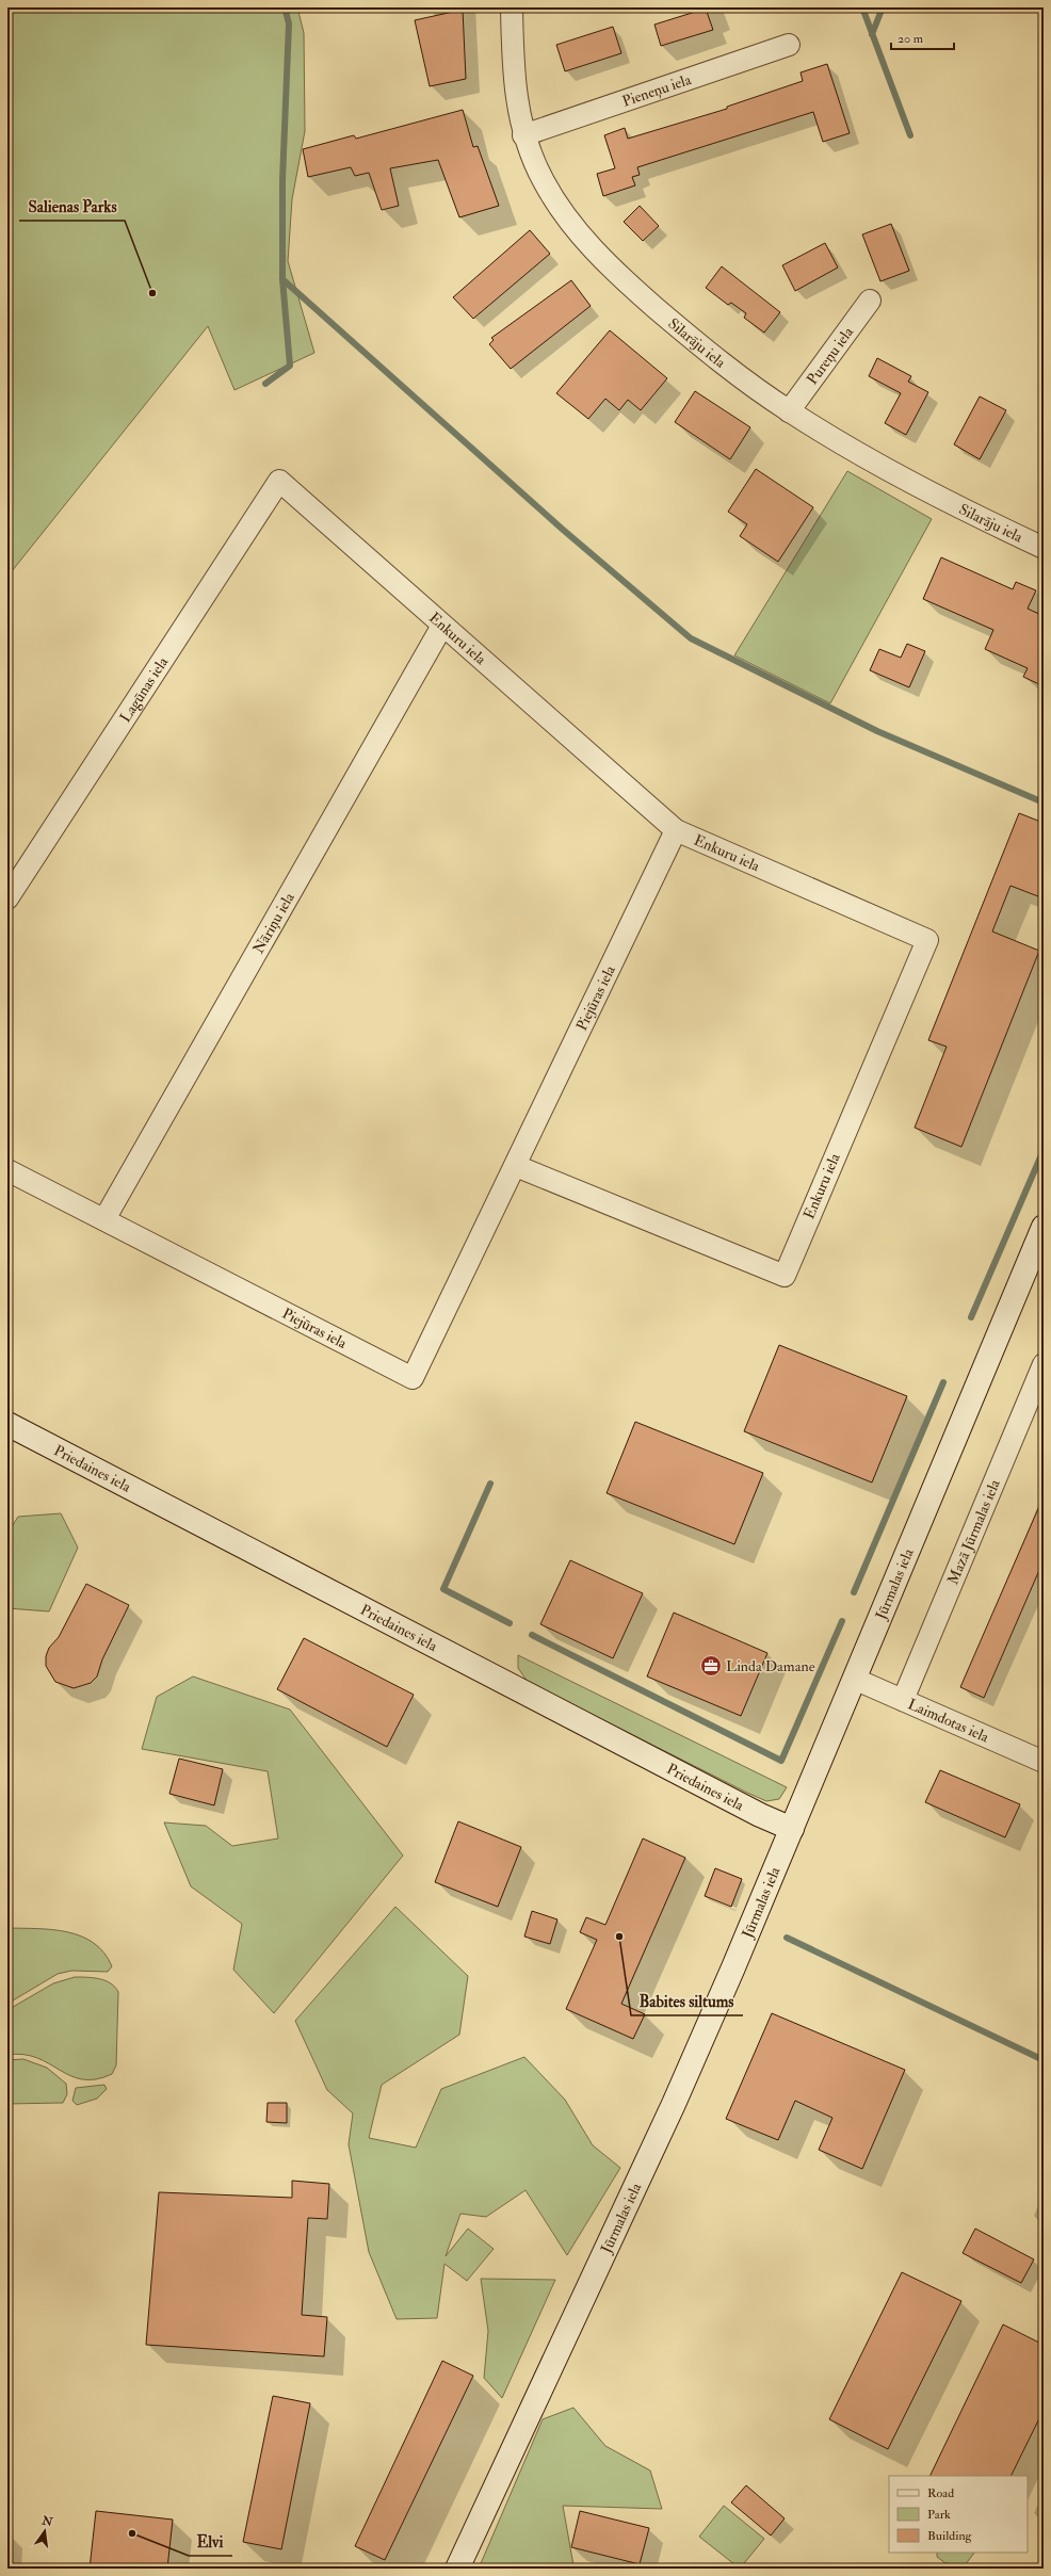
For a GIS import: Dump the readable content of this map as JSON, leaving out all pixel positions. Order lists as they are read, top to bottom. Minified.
{"streets":{"main road":["Priedaines iela","Jūrmalas iela"],"street":["Pieneņu iela","Silarāju iela","Pureņu iela","Enkuru iela","Lagūnas iela","Nāriņu iela","Piejūras iela","Mazā Jūrmalas iela","Laimdotas iela"]},"crossings":[["Pieneņu iela","Silarāju iela"],["Silarāju iela","Pureņu iela"],["Enkuru iela","Lagūnas iela"],["Enkuru iela","Nāriņu iela"],["Enkuru iela","Piejūras iela"],["Nāriņu iela","Piejūras iela"],["Priedaines iela","Jūrmalas iela"],["Mazā Jūrmalas iela","Laimdotas iela"],["Jūrmalas iela","Laimdotas iela"]],"places":{"other":["Salienas Parks","Babites siltums","Elvi"],"office":["Linda Damane"]},"legend":["Road","Park","Building"],"scale_bar":"20 m","north":"top"}
